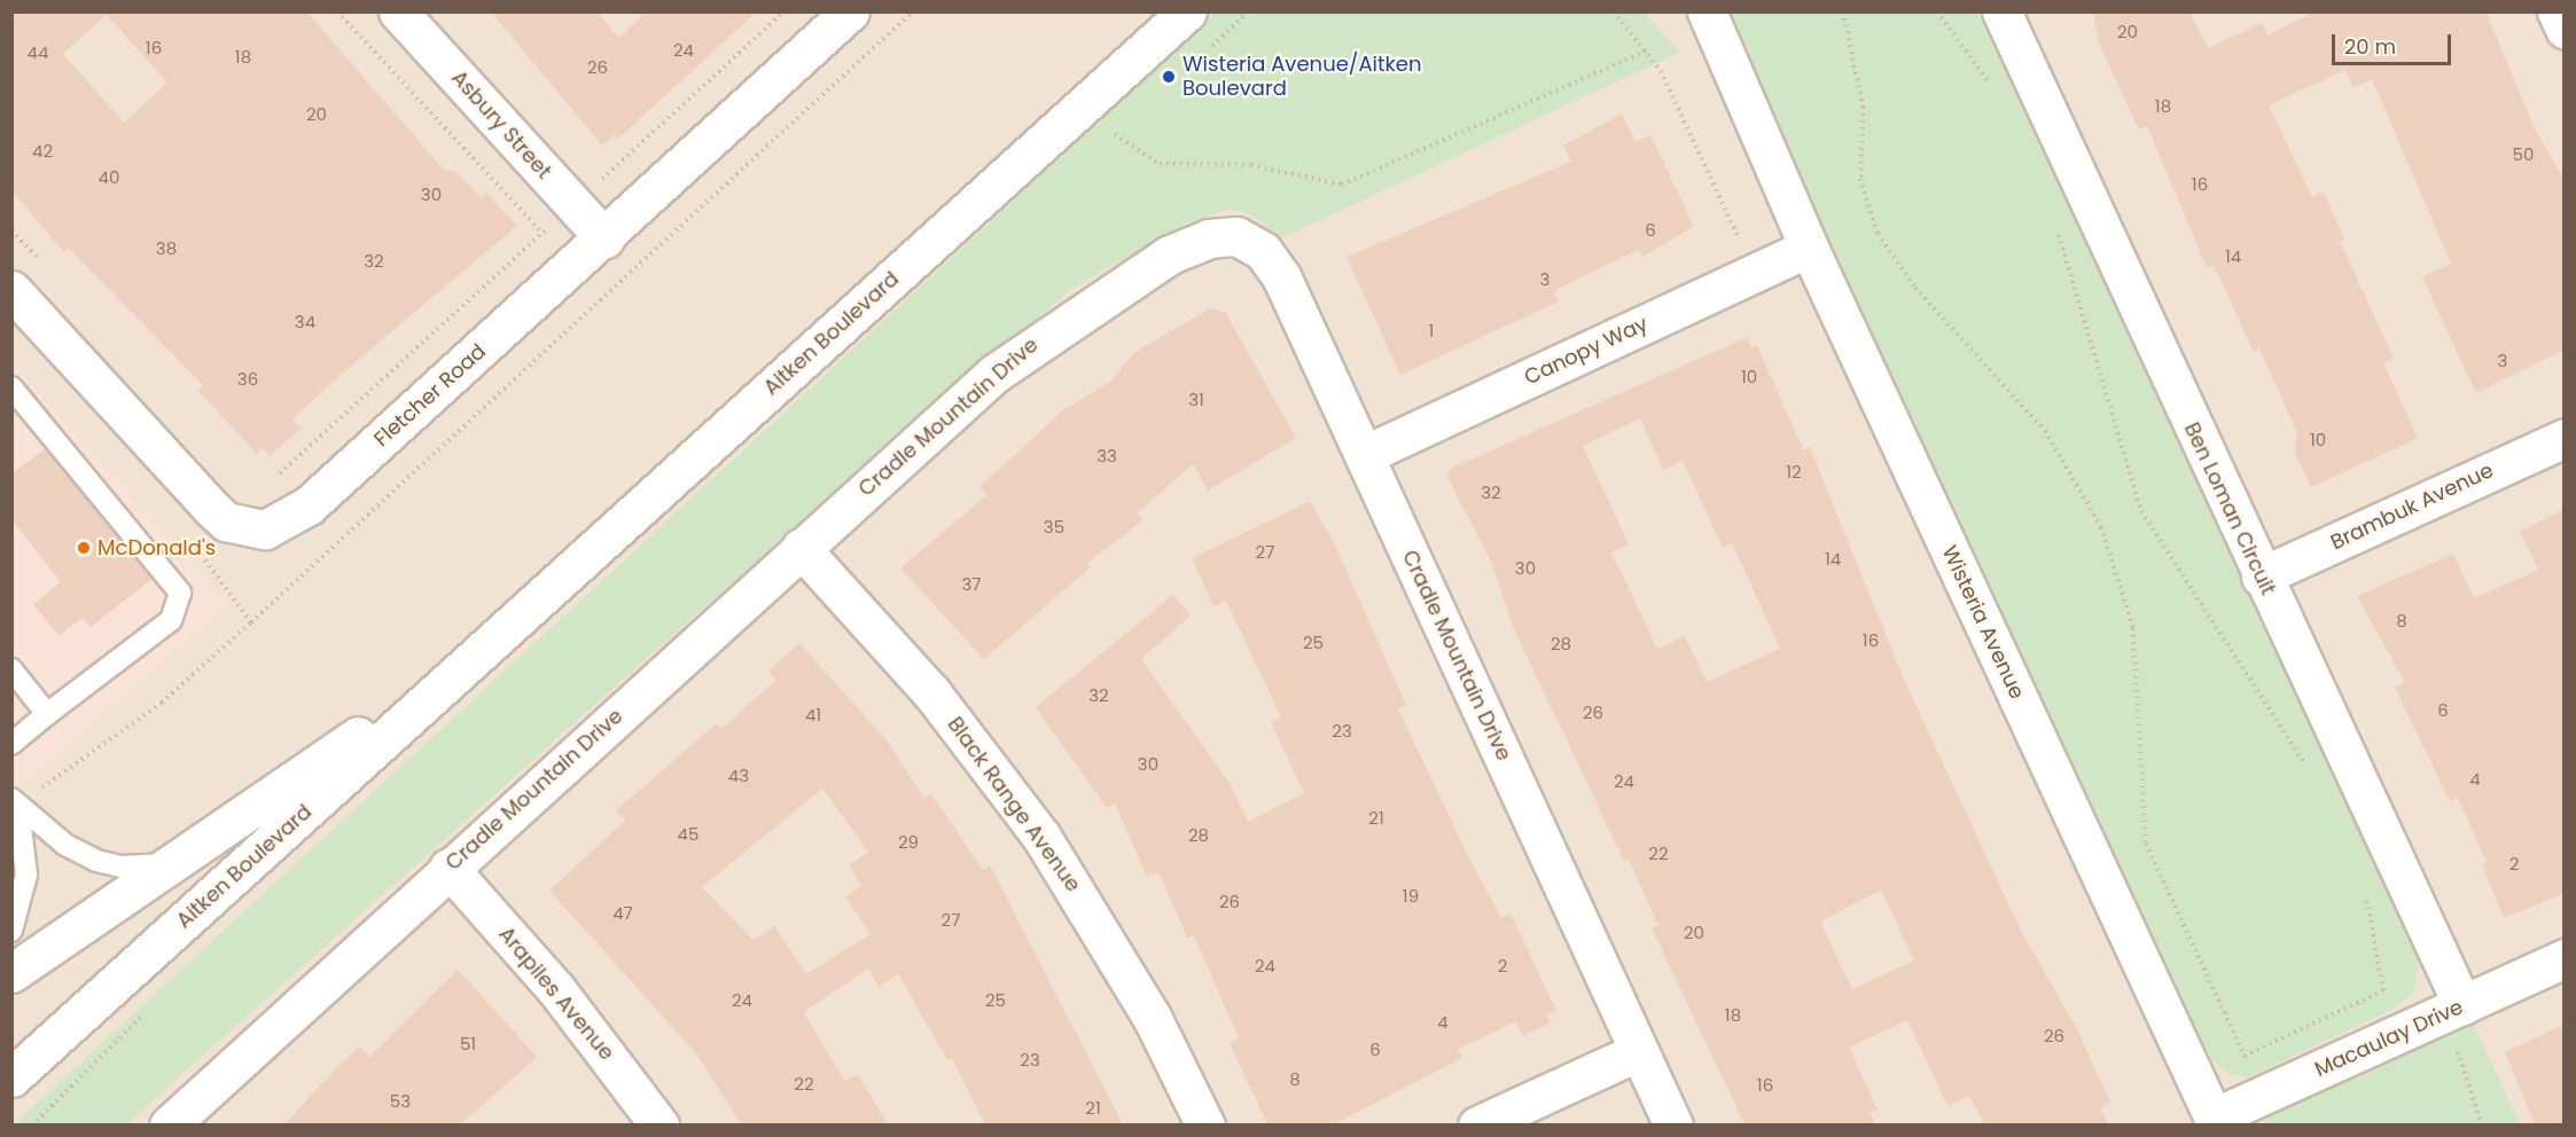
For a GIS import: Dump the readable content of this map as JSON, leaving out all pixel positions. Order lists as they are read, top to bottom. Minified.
{"streets":{"street":["Asbury Street","Aitken Boulevard","Canopy Way","Fletcher Road","Cradle Mountain Drive","Brambuk Avenue","Ben Loman Circuit","Wisteria Avenue","Black Range Avenue","Arapiles Avenue","Macaulay Drive"]},"crossings":[["Asbury Street","Fletcher Road"],["Canopy Way","Cradle Mountain Drive"],["Canopy Way","Wisteria Avenue"],["Cradle Mountain Drive","Black Range Avenue"],["Cradle Mountain Drive","Arapiles Avenue"],["Brambuk Avenue","Ben Loman Circuit"],["Ben Loman Circuit","Macaulay Drive"],["Wisteria Avenue","Macaulay Drive"]],"places":["Wisteria Avenue/Aitken Boulevard","McDonald's"],"house_numbers":["20","16","24","44","18","26","18","20","42","50","40","16","30","6","38","14","32","3","34","1","3","10","36","31","10","33","12","32","35","27","14","30","37","8","16","25","28","32","6","26","41","23","30","43","4","24","21","45","28","29","22","2","19","26","47","27","20","24","2","24","25","18","4","26","51","6","23","8","22","16","53","21"],"scale_bar":"20 m"}
